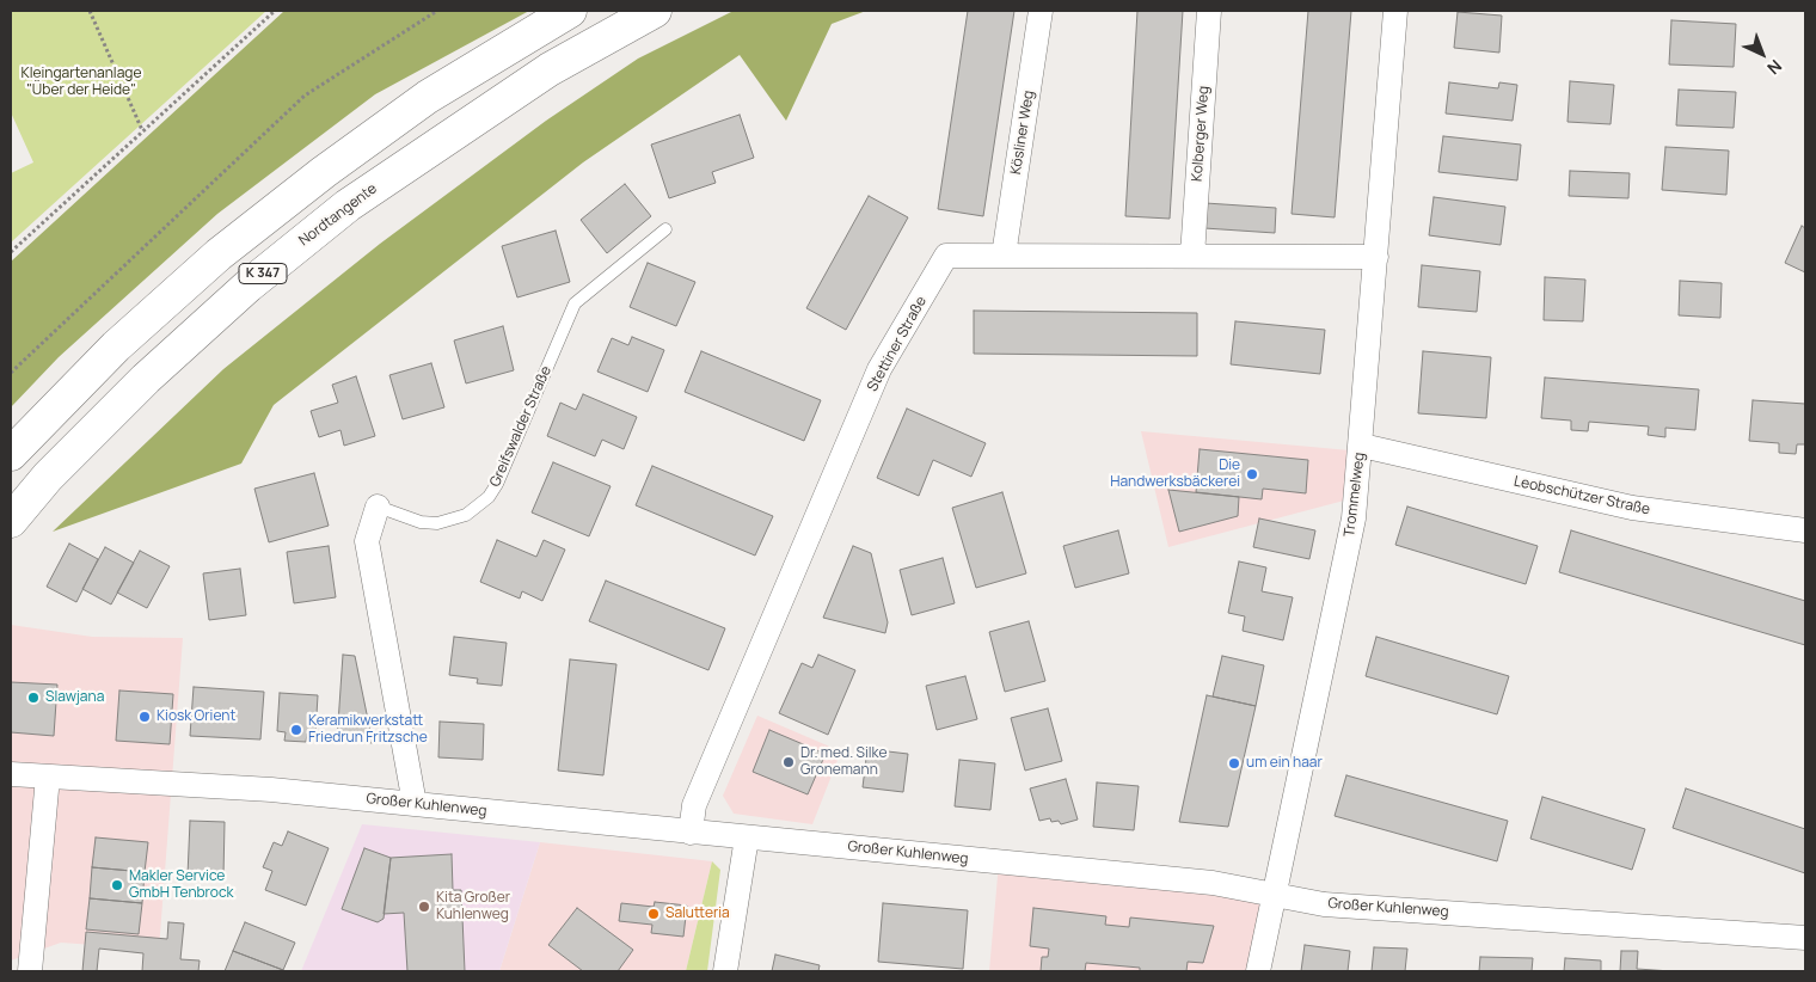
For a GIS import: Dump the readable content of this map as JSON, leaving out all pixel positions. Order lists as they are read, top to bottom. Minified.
{"streets":{"highway":["Nordtangente","K 347"],"street":["Kösliner Weg","Kolberger Weg","Stettiner Straße","Greifswalder Straße","Trommelweg","Leobschützer Straße","Großer Kuhlenweg"]},"crossings":[["Kösliner Weg","Stettiner Straße"],["Kolberger Weg","Stettiner Straße"],["Stettiner Straße","Trommelweg"],["Stettiner Straße","Großer Kuhlenweg"],["Greifswalder Straße","Großer Kuhlenweg"],["Trommelweg","Leobschützer Straße"],["Trommelweg","Großer Kuhlenweg"]],"parks":["Kleingartenanlage \"Über der Heide\""],"places":["Die Handwerksbäckerei","Slawjana","Kiosk Orient","Keramikwerkstatt Friedrun Fritzsche","Dr. med. Silke Gronemann","um ein haar","Makler Service GmbH Tenbrock","Kita Großer Kuhlenweg","Salutteria"],"north":"bottom right"}
